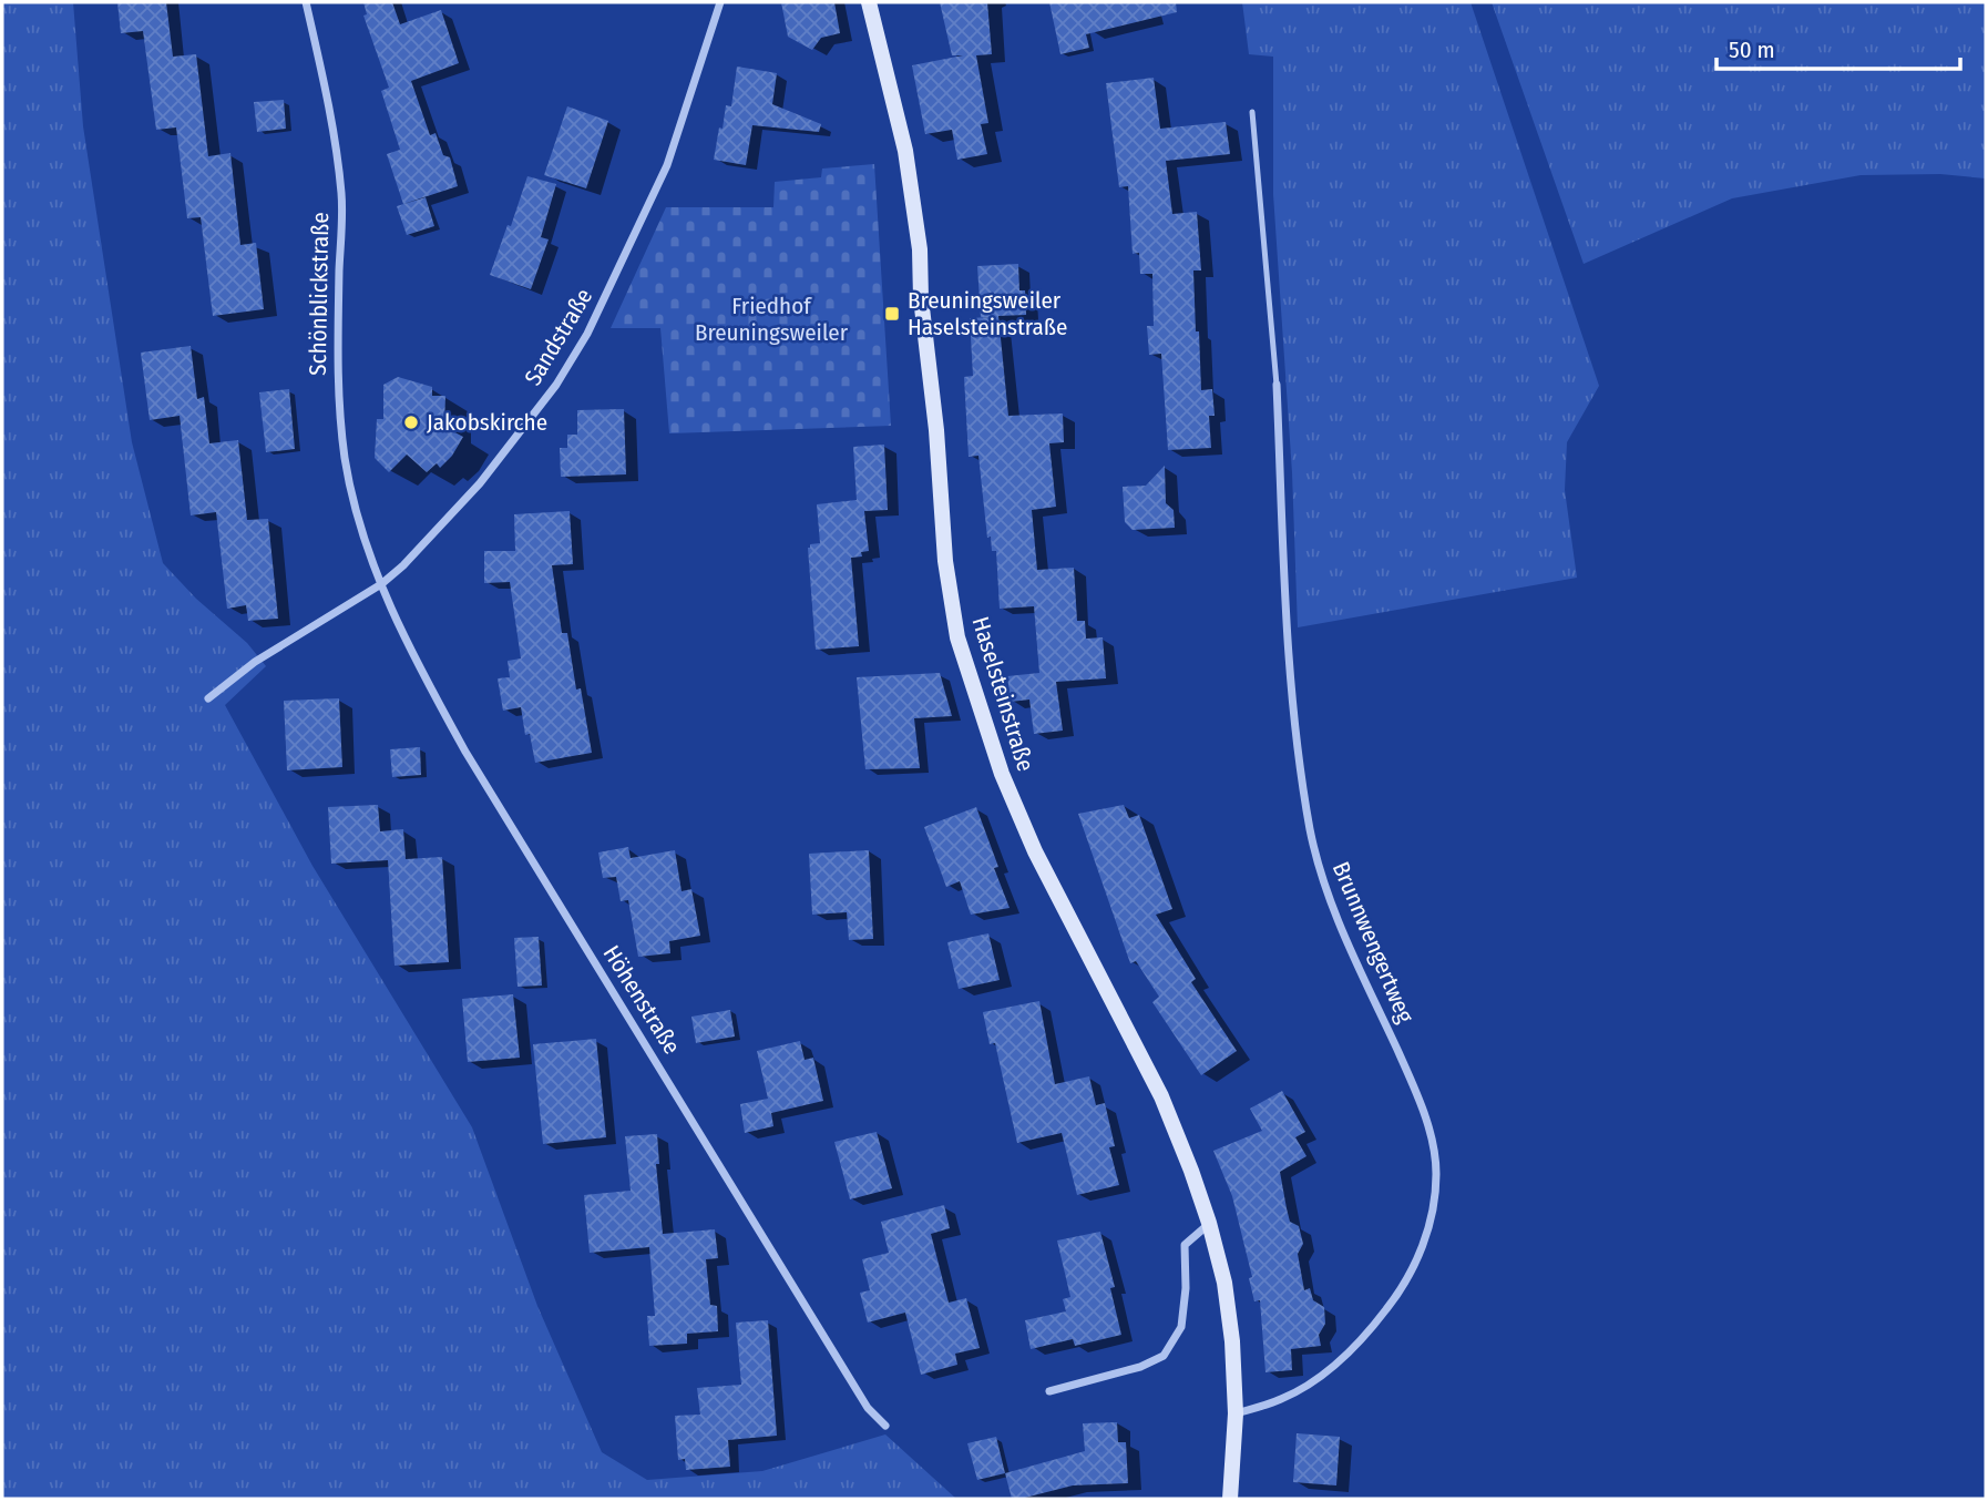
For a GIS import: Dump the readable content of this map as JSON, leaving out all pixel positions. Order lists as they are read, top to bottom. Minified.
{"streets":{"street":["Schönblickstraße","Sandstraße","Haselsteinstraße","Brunnwengertweg","Höhenstraße"]},"crossings":[["Schönblickstraße","Sandstraße"],["Schönblickstraße","Höhenstraße"],["Sandstraße","Höhenstraße"],["Haselsteinstraße","Brunnwengertweg"]],"parks":["Friedhof Breuningsweiler"],"places":{"transit":["Breuningsweiler Haselsteinstraße"],"other":["Jakobskirche"]},"scale_bar":"50 m"}
